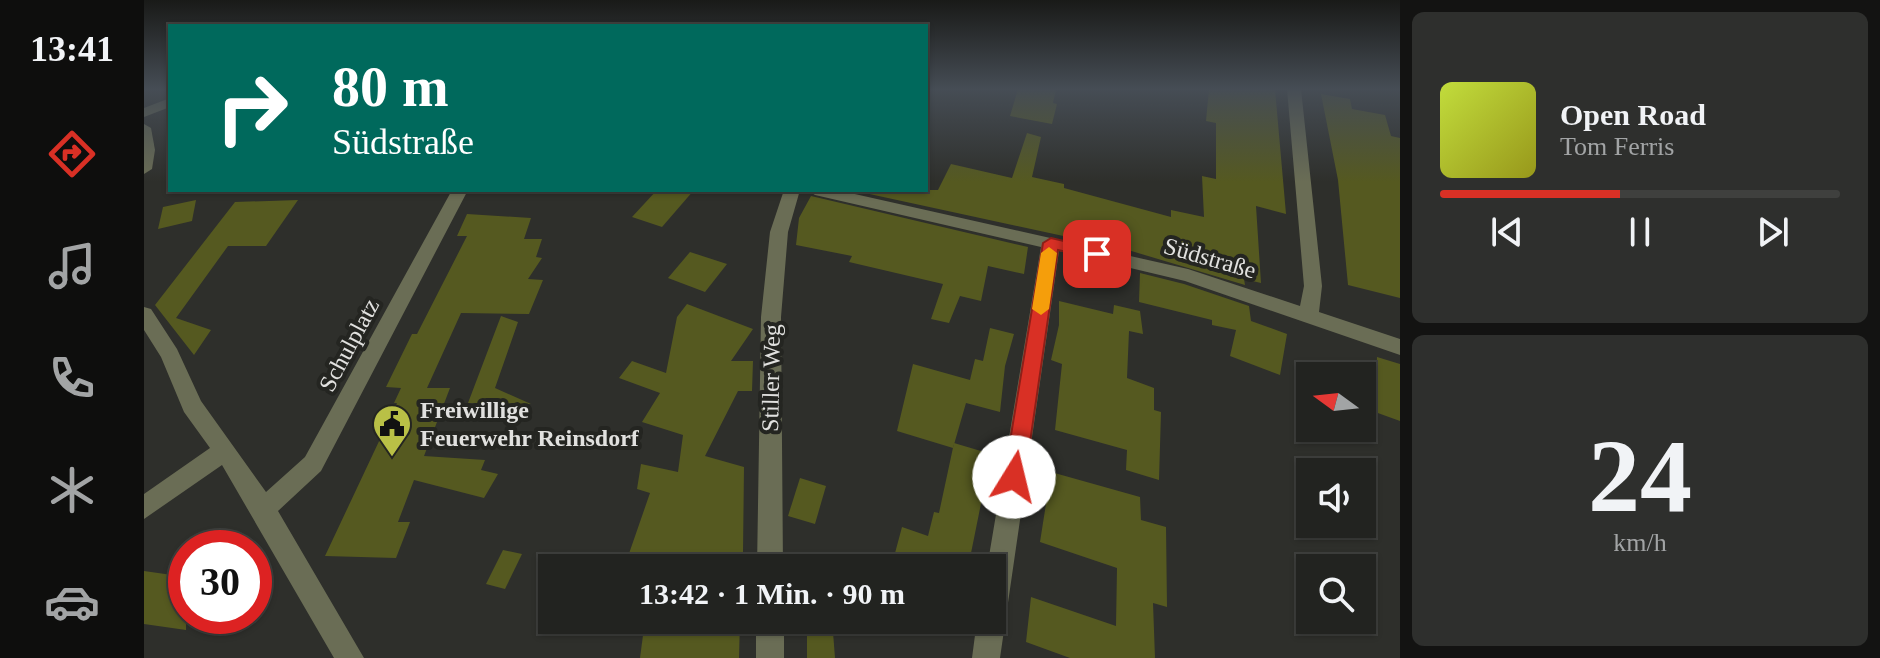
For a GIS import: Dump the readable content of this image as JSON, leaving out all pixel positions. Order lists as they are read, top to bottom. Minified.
{"streets":{"street":["Südstraße","Schulplatz","Stiller Weg"]},"places":{"public building":["Freiwillige Feuerwehr Reinsdorf"]},"north":"left","page":{"tabs":"13:41","turn":["80 m","Südstraße"],"song":["Open Road","Tom Ferris"],"tile":["24","km/h"],"limit":"30","trip":"13:42 · 1 Min. · 90 m"}}
